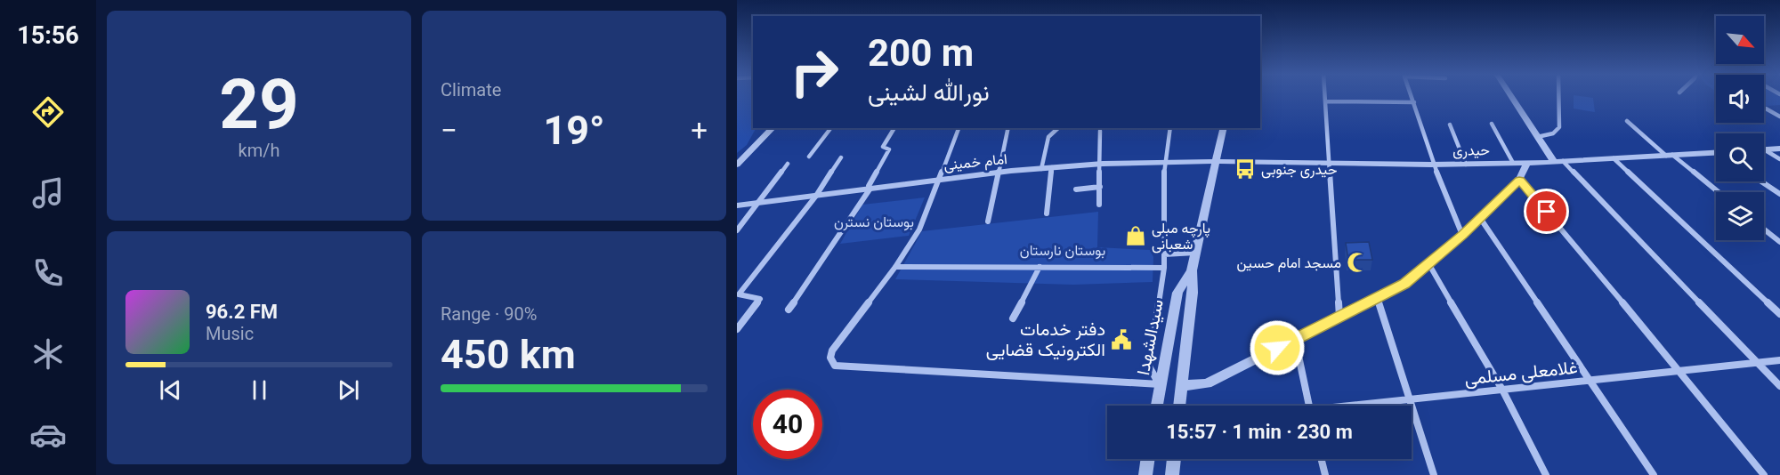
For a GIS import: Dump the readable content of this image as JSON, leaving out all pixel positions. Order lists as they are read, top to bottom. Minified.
{"streets":{"street":["حیدری","امام خمینی","سیدالشهدا","غلامعلی مسلمی"]},"crossings":[["حیدری","امام خمینی"],["حیدری","سیدالشهدا"],["امام خمینی","سیدالشهدا"]],"parks":["بوستان نسترن","بوستان نارستان"],"places":{"bus stop":["حیدری جنوبی"],"shop":["پارچه مبلی شعبانی"],"mosque":["مسجد امام حسین"],"public building":["دفتر خدمات الکترونیک قضایی"]},"north":"bottom right","page":{"tabs":"15:56","tile":[["29","km/h"],"Climate",["Range · 90%","450 km"]],"turn":["200 m","نورالله لشینی"],"heat":["−","19°","+"],"song":["96.2 FM","Music"],"limit":"40","trip":"15:57 · 1 min · 230 m"}}
